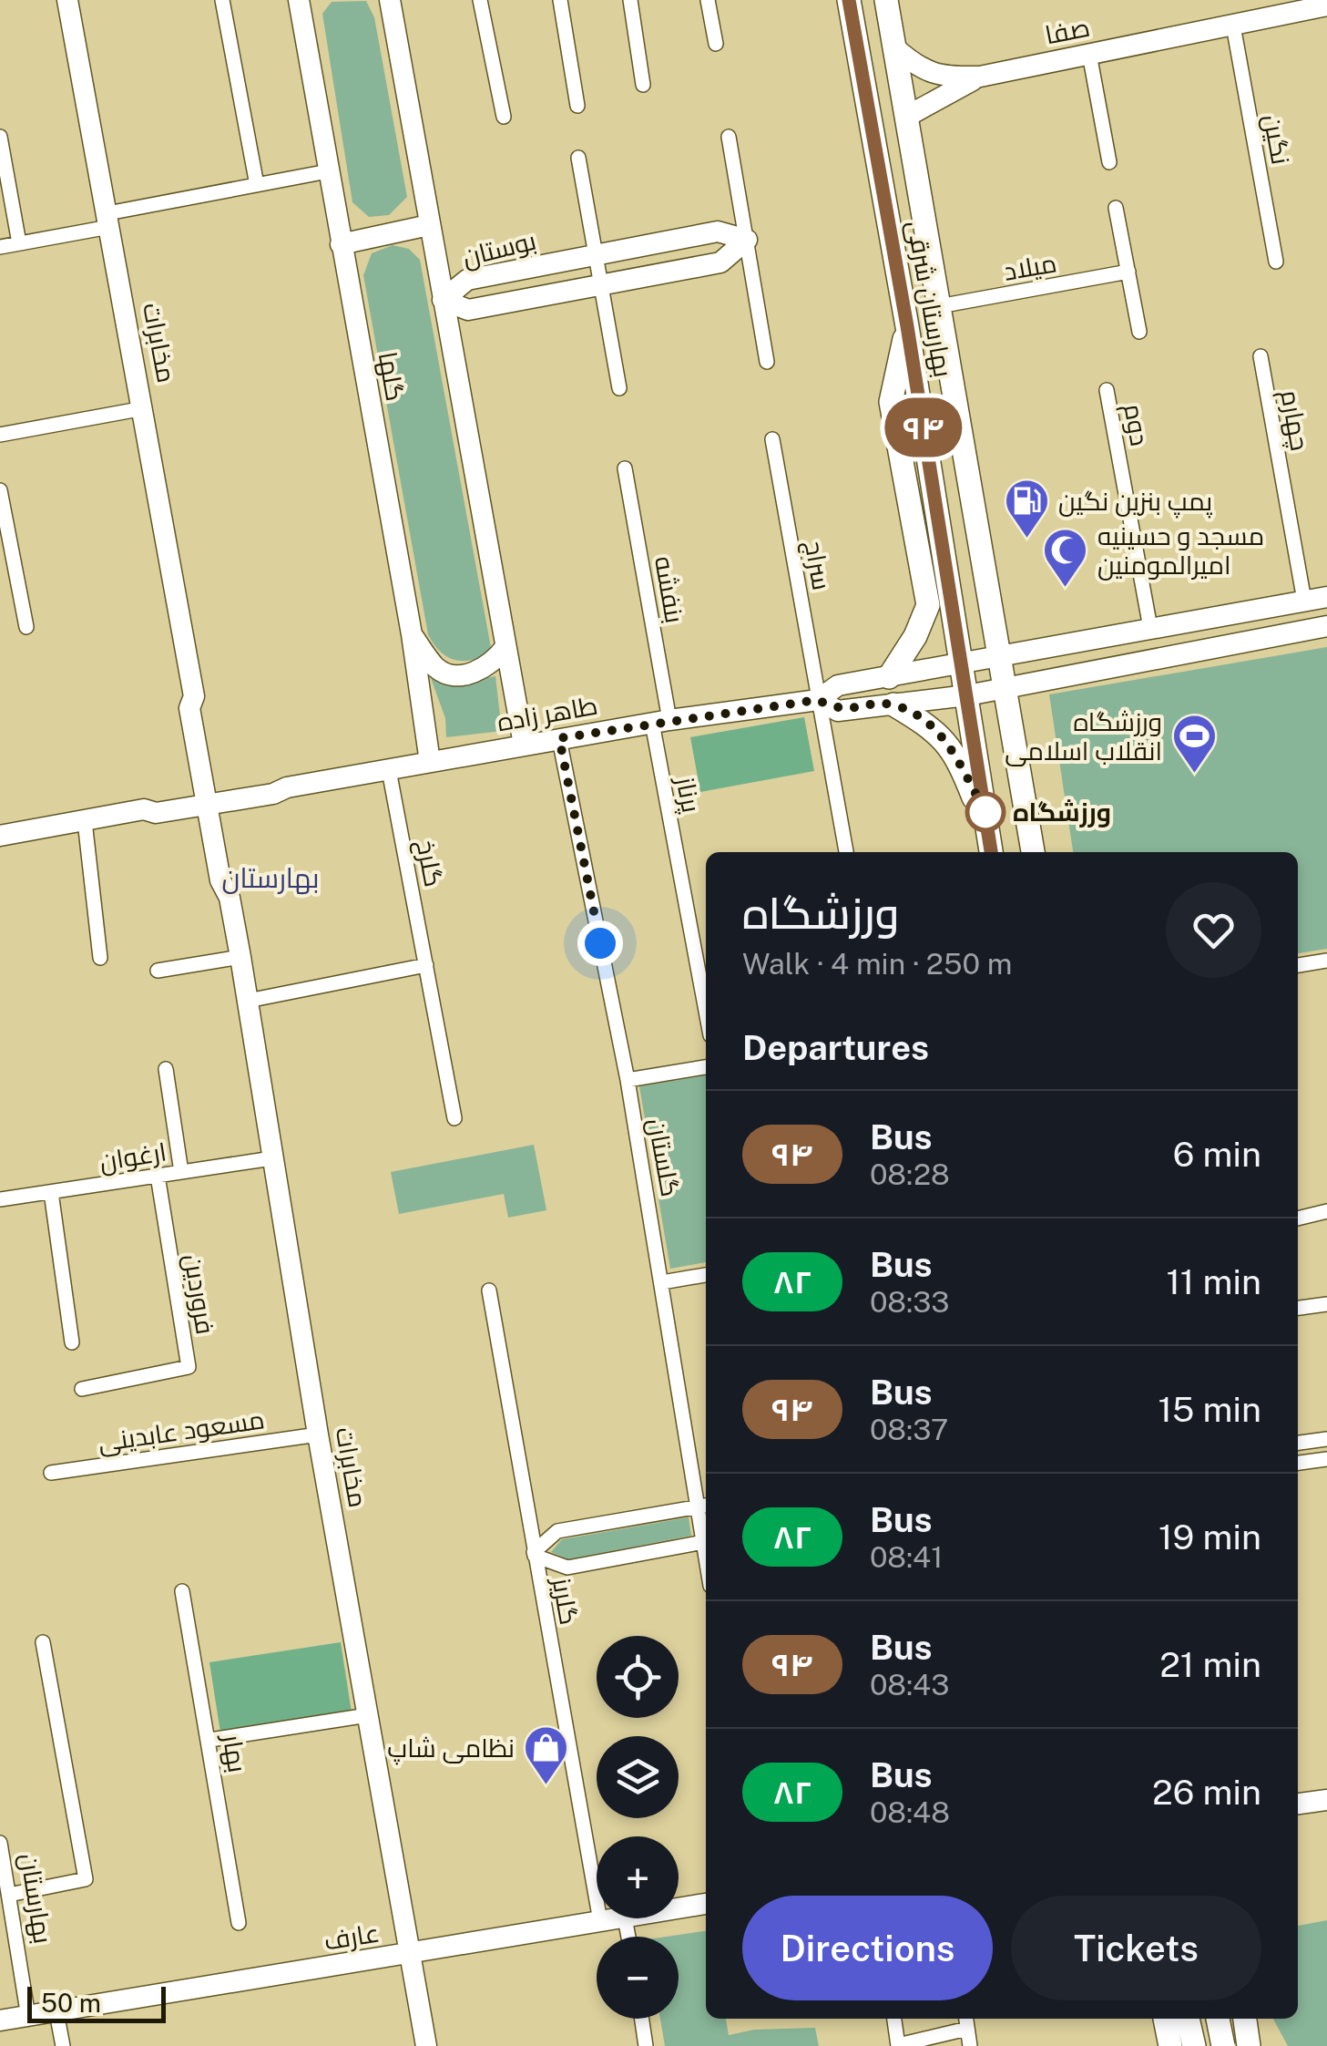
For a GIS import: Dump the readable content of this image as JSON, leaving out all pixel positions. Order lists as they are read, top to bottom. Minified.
{"streets":{"main road":["بهارستان شرقی"],"street":["صفا","نگین","بوستان","میلاد","مخابرات","گلها","چهارم","دوم","سراج","بنفشه","طاهر زاده","پرناز","گلرخ","ارغوان","گلستان","فروردین","مسعود عابدینی","گلریز","بهار","بهارستان","عارف"]},"crossings":[["صفا","نگین"],["میلاد","بهارستان شرقی"],["بهارستان شرقی","طاهر زاده"],["مخابرات","طاهر زاده"],["مخابرات","ارغوان"],["مخابرات","مسعود عابدینی"],["مخابرات","عارف"],["گلها","طاهر زاده"],["سراج","طاهر زاده"],["بنفشه","طاهر زاده"],["بنفشه","پرناز"],["طاهر زاده","پرناز"],["طاهر زاده","گلرخ"],["طاهر زاده","گلستان"],["ارغوان","فروردین"],["گلریز","عارف"],["بهارستان","عارف"]],"districts":["بهارستان"],"places":{"fuel station":["پمپ بنزین نگین"],"mosque":["مسجد و حسینیه امیرالمومنین"],"sports":["ورزشگاه انقلاب اسلامی"],"other":["ورزشگاه"],"shop":["نظامی شاپ"]},"lines":["bus line ۹۴"],"scale_bar":"50 m","page":{"on_map":"۹۴","heading":[["ورزشگاه","Walk · 4 min · 250 m"],"Departures"],"list":[{"mark":"۹۴","name":"Bus","note":"08:28","value":"6 min"},{"mark":"۸۲","name":"Bus","note":"08:33","value":"11 min"},{"mark":"۹۴","name":"Bus","note":"08:37","value":"15 min"},{"mark":"۸۲","name":"Bus","note":"08:41","value":"19 min"},{"mark":"۹۴","name":"Bus","note":"08:43","value":"21 min"},{"mark":"۸۲","name":"Bus","note":"08:48","value":"26 min"}],"map_buttons":["+","−"],"buttons":["Directions","Tickets"],"scale":"50 m"}}
